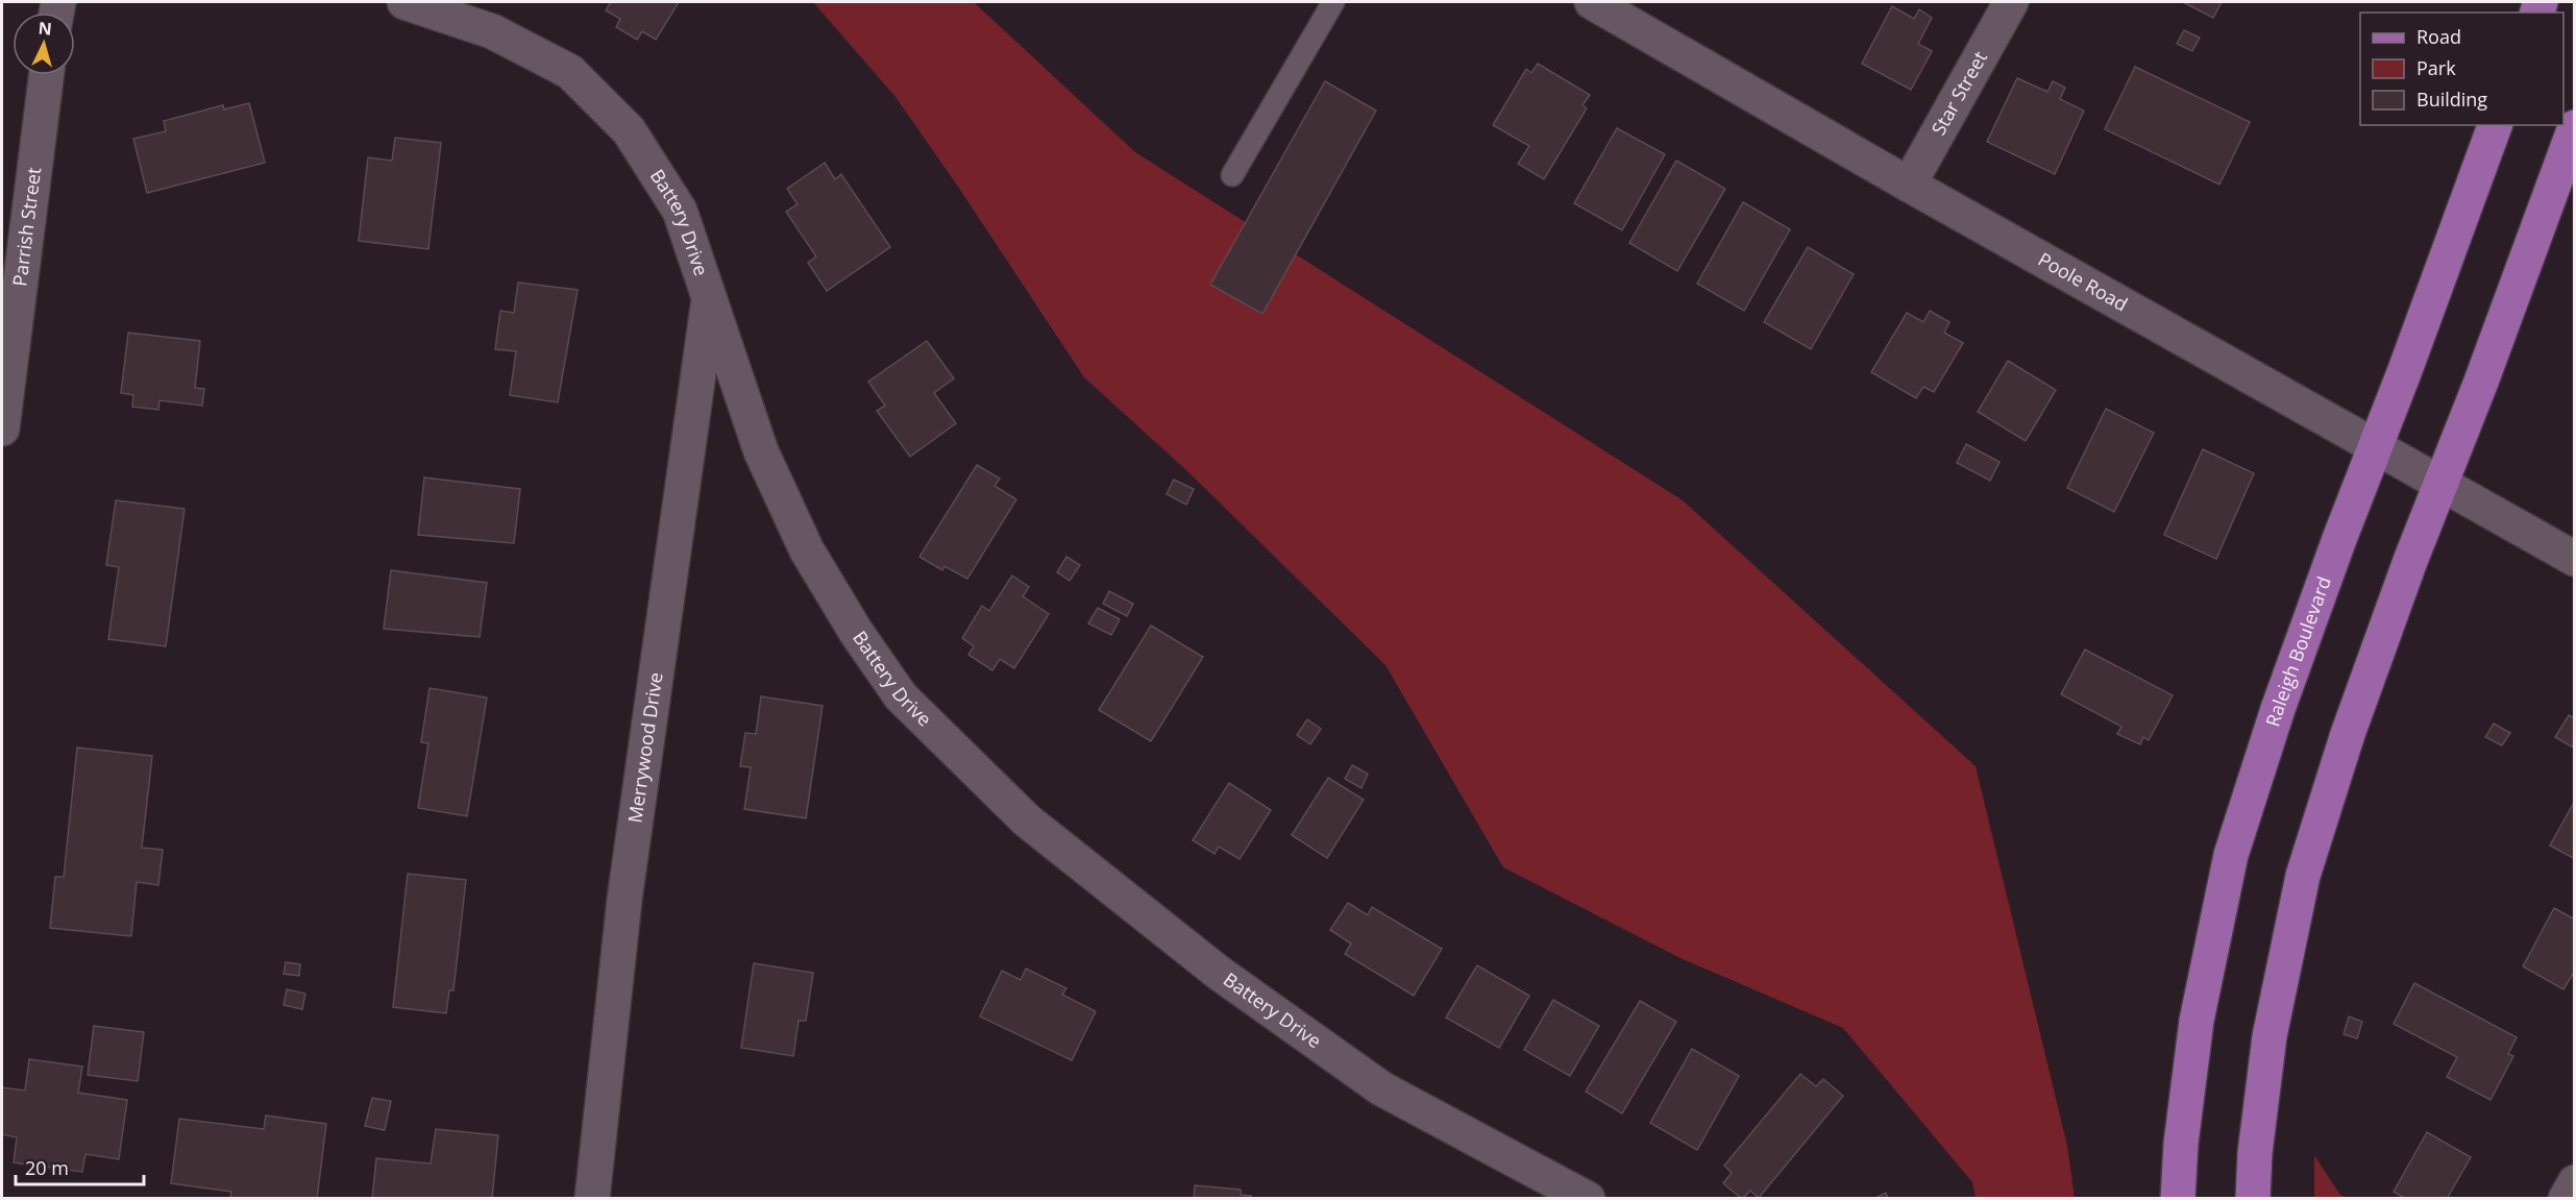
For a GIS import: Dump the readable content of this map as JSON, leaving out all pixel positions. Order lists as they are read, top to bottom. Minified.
{"streets":{"main road":["Raleigh Boulevard"],"street":["Star Street","Battery Drive","Parrish Street","Poole Road","Merrywood Drive"]},"crossings":[["Star Street","Poole Road"],["Battery Drive","Merrywood Drive"],["Poole Road","Raleigh Boulevard"]],"legend":["Road","Park","Building"],"scale_bar":"20 m","north":"top"}
